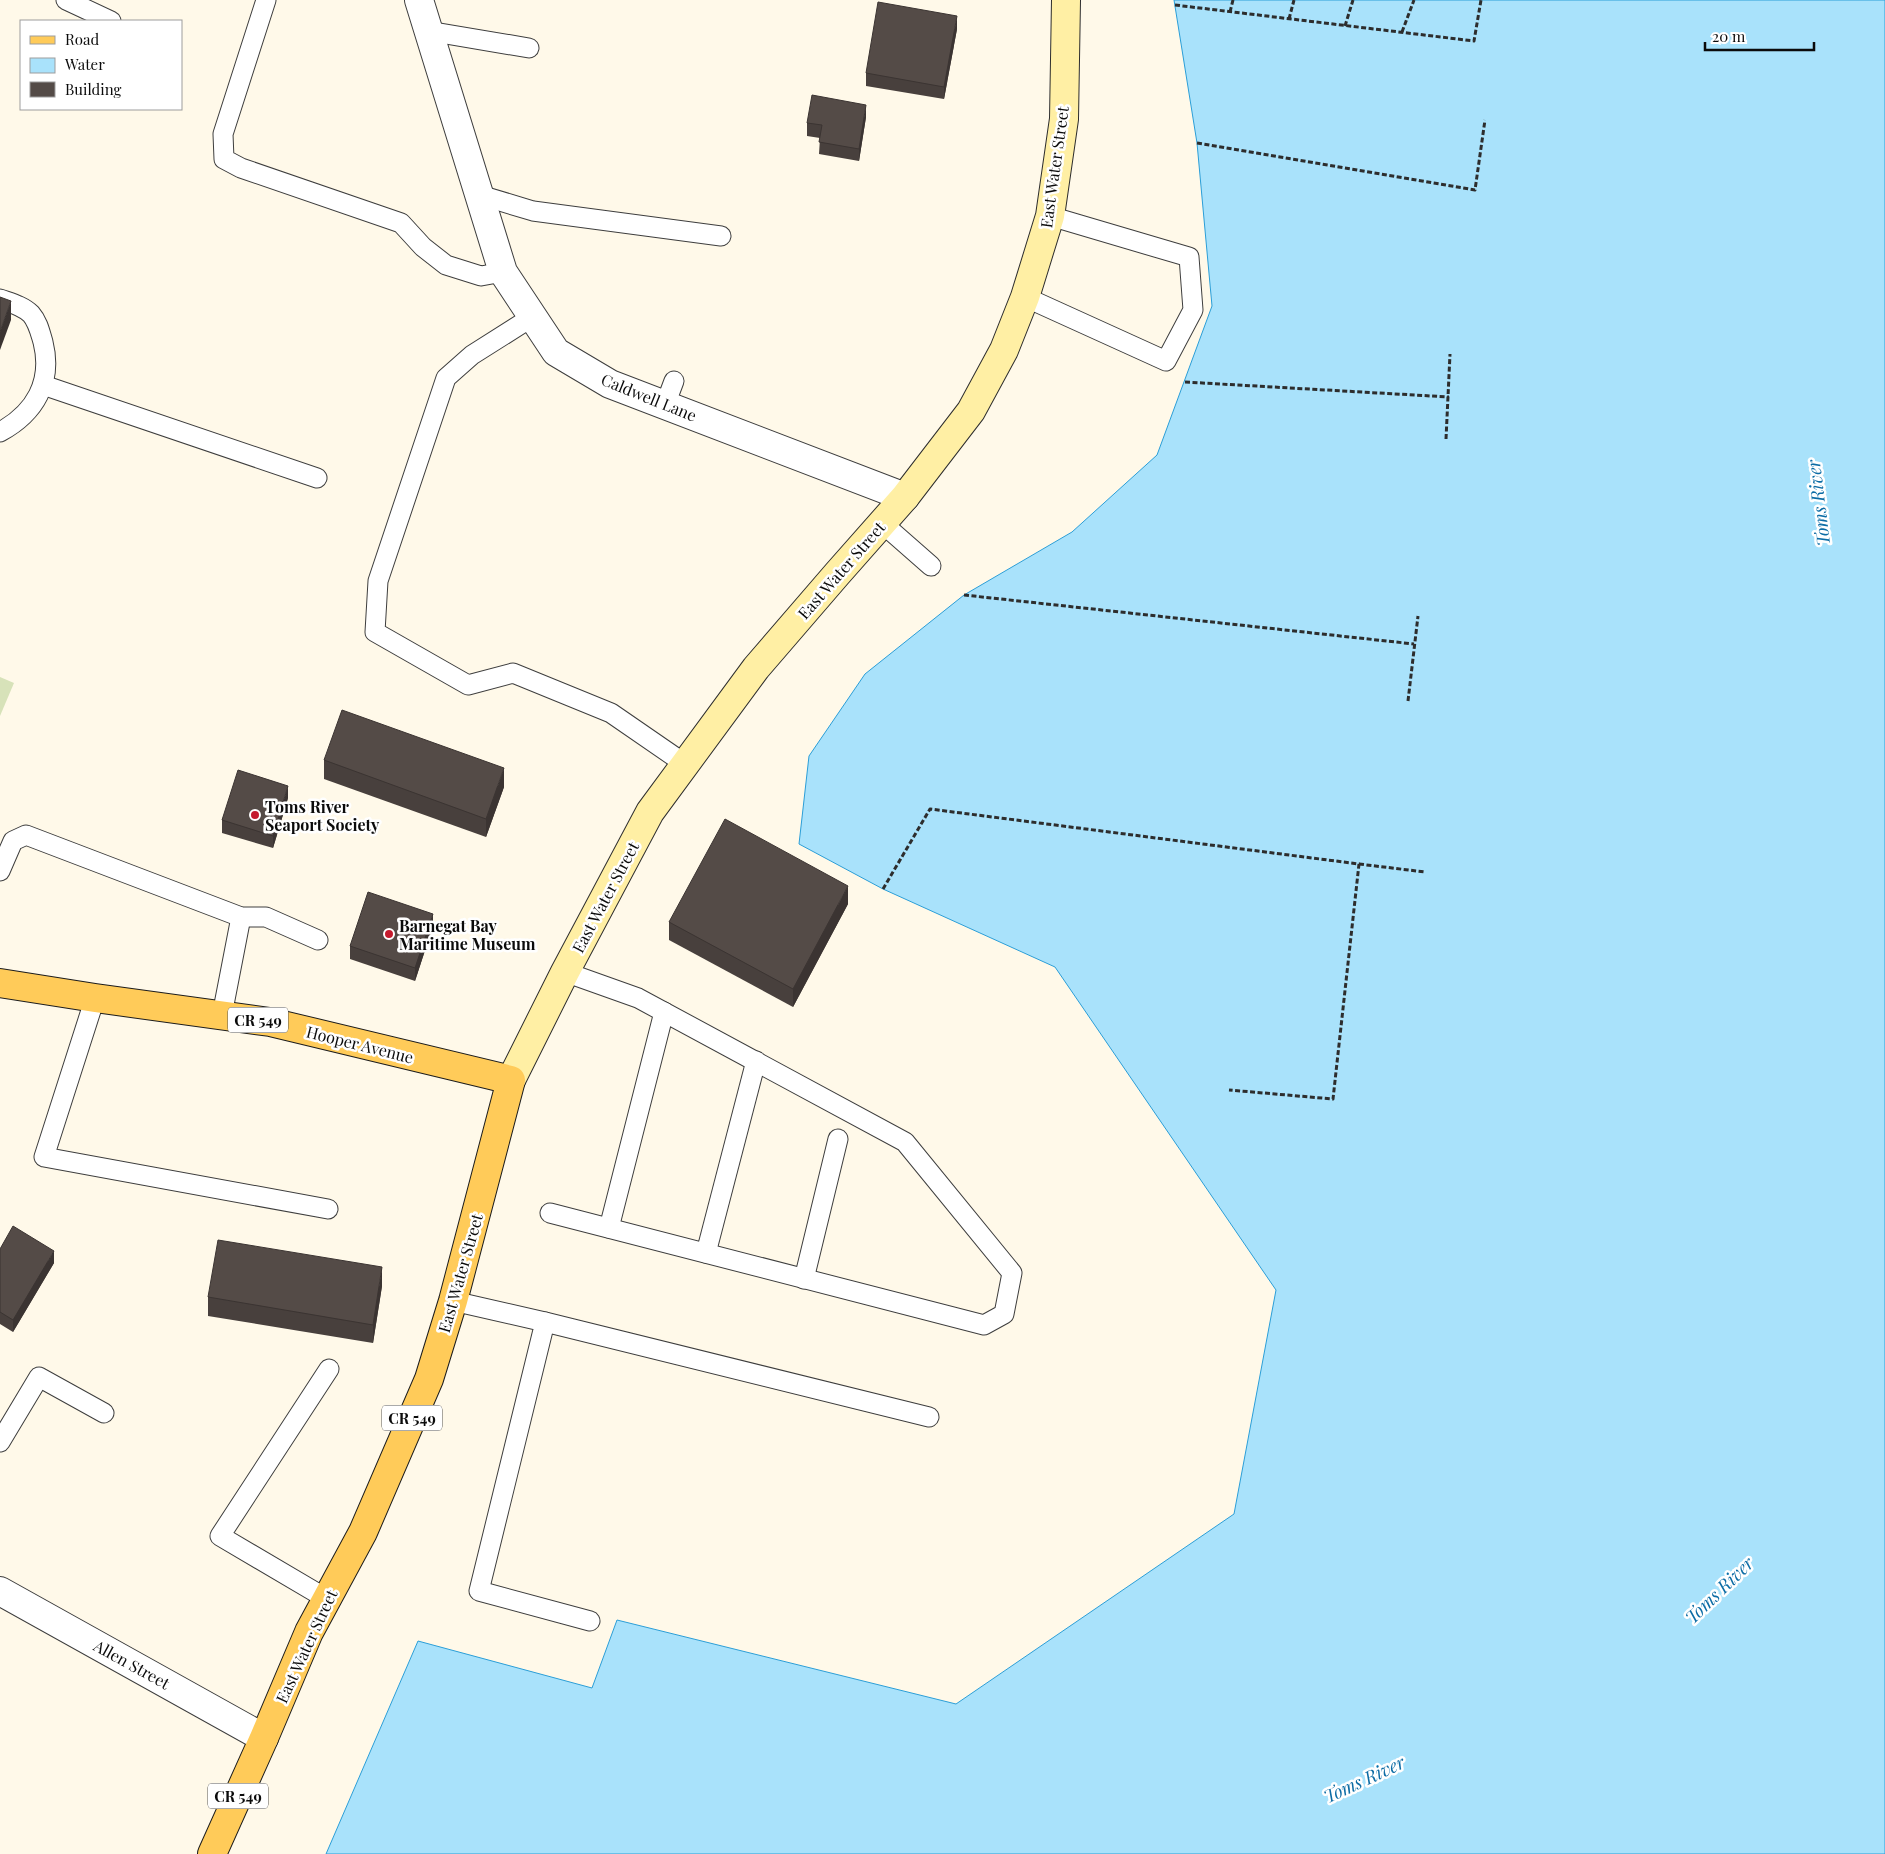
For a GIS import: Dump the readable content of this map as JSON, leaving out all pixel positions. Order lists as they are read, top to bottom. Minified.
{"streets":{"main road":["East Water Street","CR 549","Hooper Avenue"],"street":["Caldwell Lane","Allen Street"]},"crossings":[["East Water Street","Caldwell Lane"],["East Water Street","Hooper Avenue"],["East Water Street","Allen Street"]],"water":["Toms River"],"places":["Toms River Seaport Society","Barnegat Bay Maritime Museum"],"legend":["Road","Water","Building"],"scale_bar":"20 m"}
